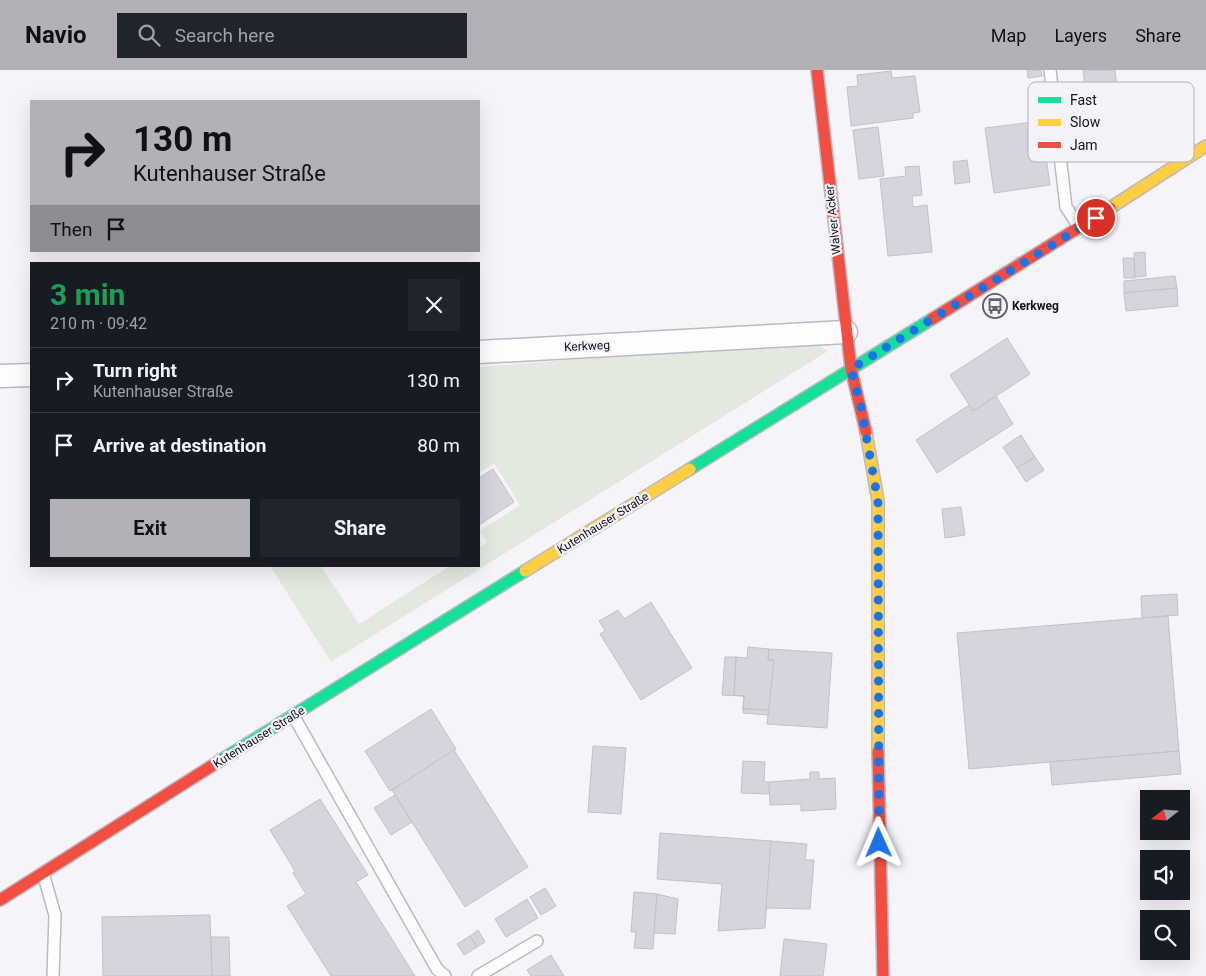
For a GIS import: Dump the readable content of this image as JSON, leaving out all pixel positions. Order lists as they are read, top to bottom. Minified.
{"streets":{"street":["Walver Acker","Kerkweg","Kutenhauser Straße"]},"crossings":[["Walver Acker","Kerkweg"],["Walver Acker","Kutenhauser Straße"]],"places":{"bus stop":["Kerkweg"]},"legend":["Fast","Slow","Jam"],"north":"left","page":{"header":"Navio","search":"Search here","nav":["Map","Layers","Share"],"turn":["130 m","Kutenhauser Straße"],"then":"Then","heading":["3 min","210 m · 09:42"],"list":[{"name":"Turn right","note":"Kutenhauser Straße","value":"130 m"},{"name":"Arrive at destination","value":"80 m"}],"buttons":["Exit","Share"]}}
